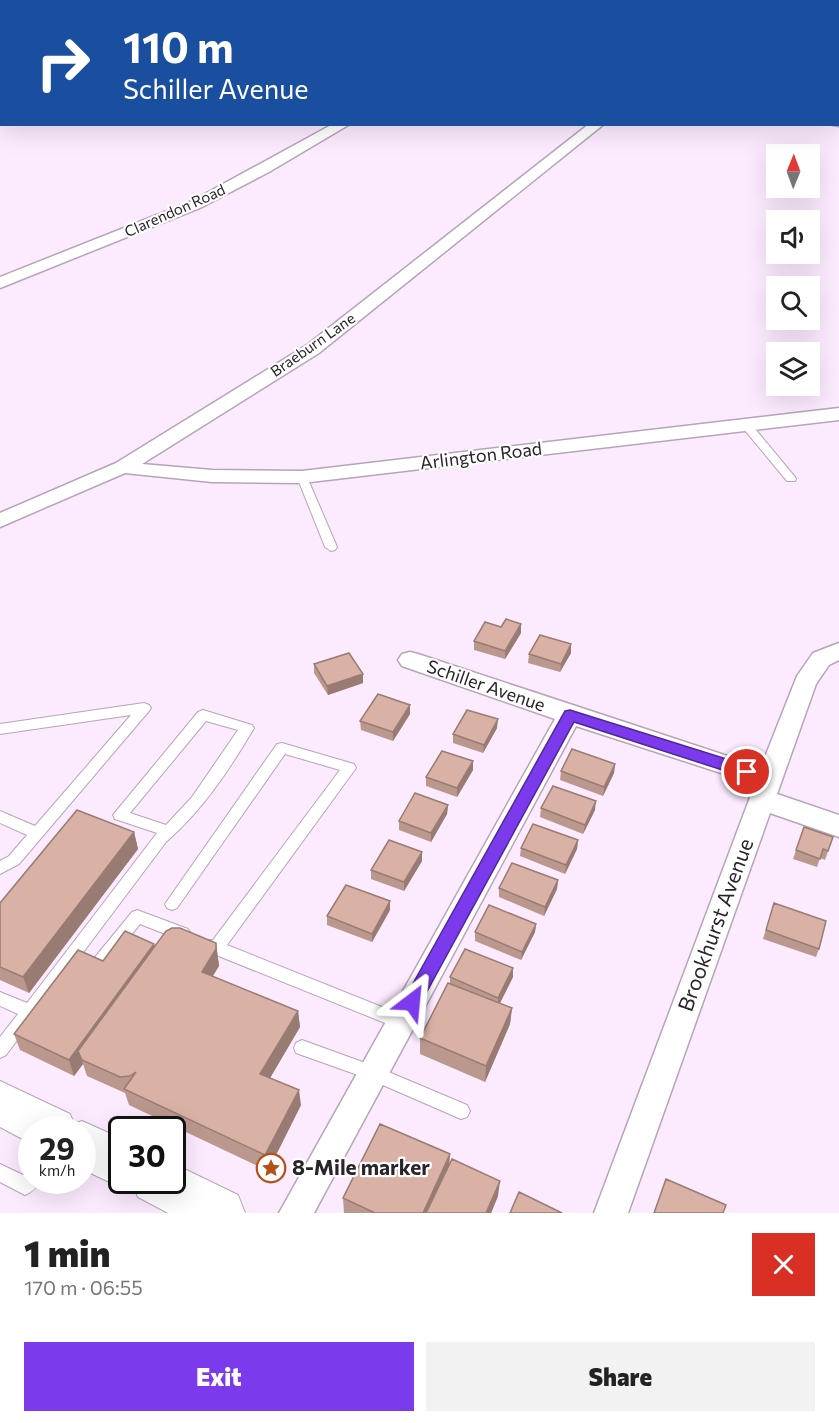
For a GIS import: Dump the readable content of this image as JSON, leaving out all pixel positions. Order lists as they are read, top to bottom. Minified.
{"streets":{"street":["Clarendon Road","Braeburn Lane","Arlington Road","Schiller Avenue","Brookhurst Avenue"]},"crossings":[["Braeburn Lane","Arlington Road"],["Schiller Avenue","Brookhurst Avenue"]],"places":{"place":["8-Mile marker"]},"north":"top","page":{"turn":["110 m","Schiller Avenue"],"speed":"29 km/h","limit":"30","heading":["1 min","170 m · 06:55"],"buttons":["Exit","Share"]}}
